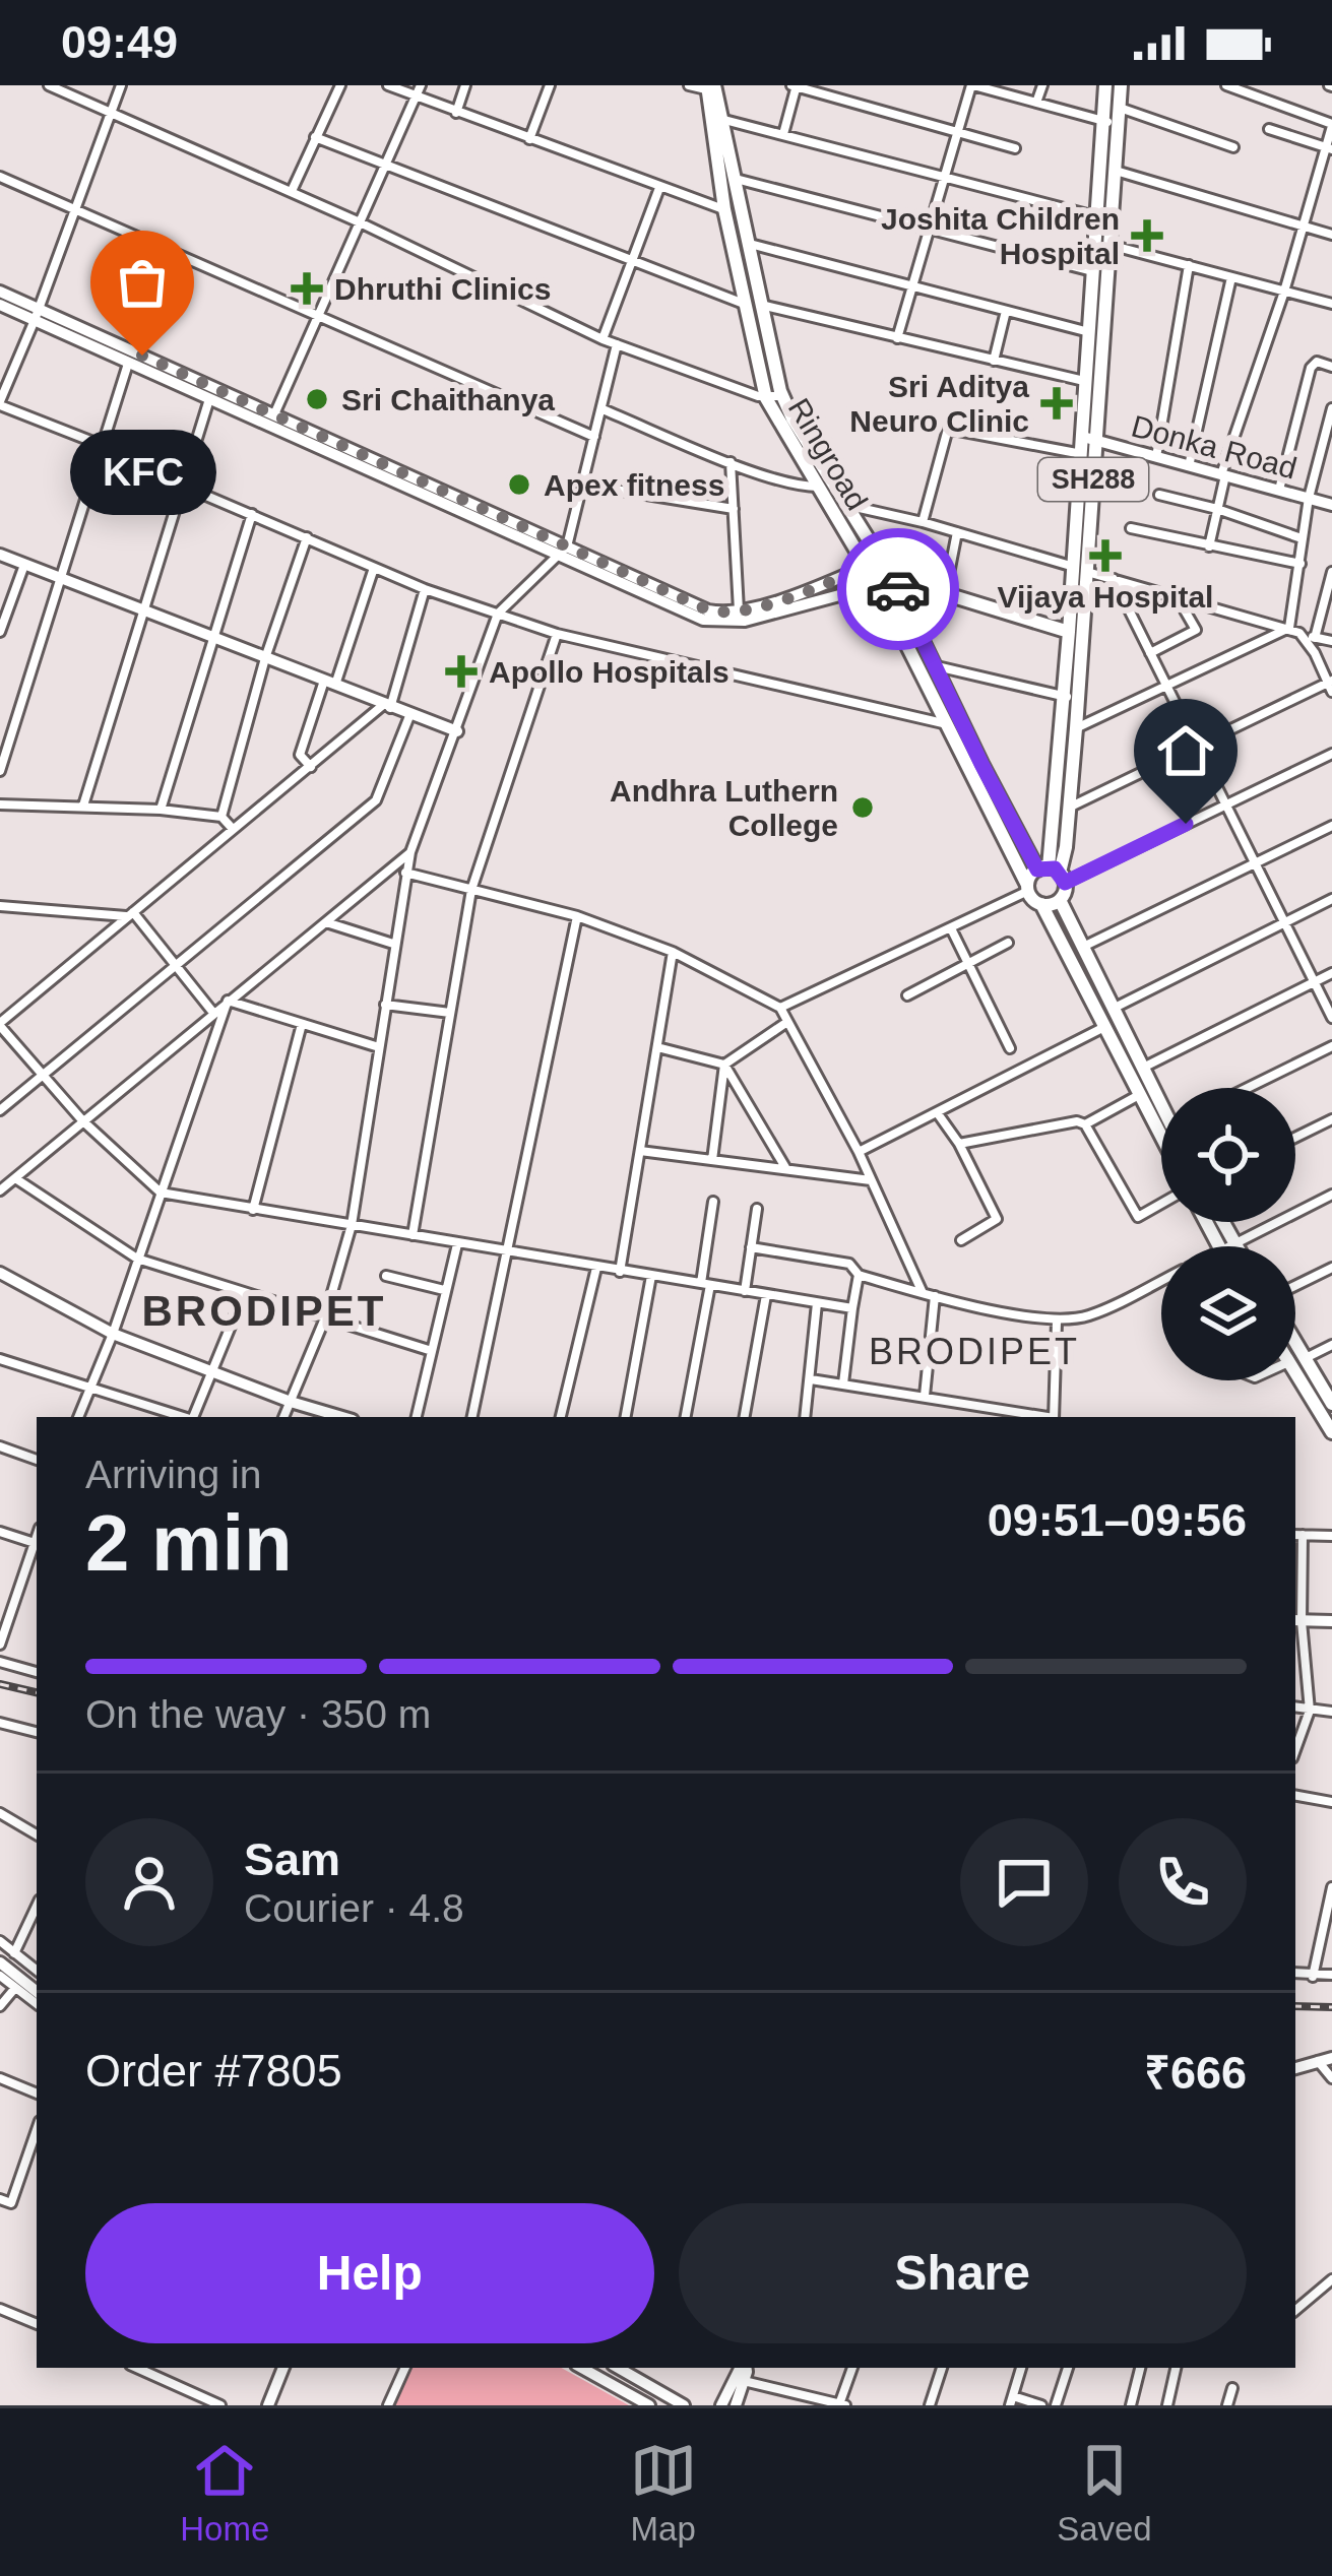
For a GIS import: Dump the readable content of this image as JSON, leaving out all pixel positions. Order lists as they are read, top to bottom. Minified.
{"streets":{"main road":["Donka Road","Ringroad","SH288"]},"crossings":[["Donka Road","SH288"],["Ringroad","SH288"]],"districts":["BRODIPET","BRODIPET"],"places":{"health":["Joshita Children Hospital","Dhruthi Clinics","Sri Aditya Neuro Clinic","Vijaya Hospital","Apollo Hospitals"],"other":["KFC","Sri Chaithanya","Apex fitness","Andhra Luthern College"]},"page":{"status":"09:49","bubble":"KFC","heading":["2 min","Arriving in","09:51–09:56"],"panel":["Sam","Courier · 4.8","Order #7805","₹666"],"bar":"On the way · 350 m","buttons":["Help","Share"],"tabs":["Home","Map","Saved"]}}
